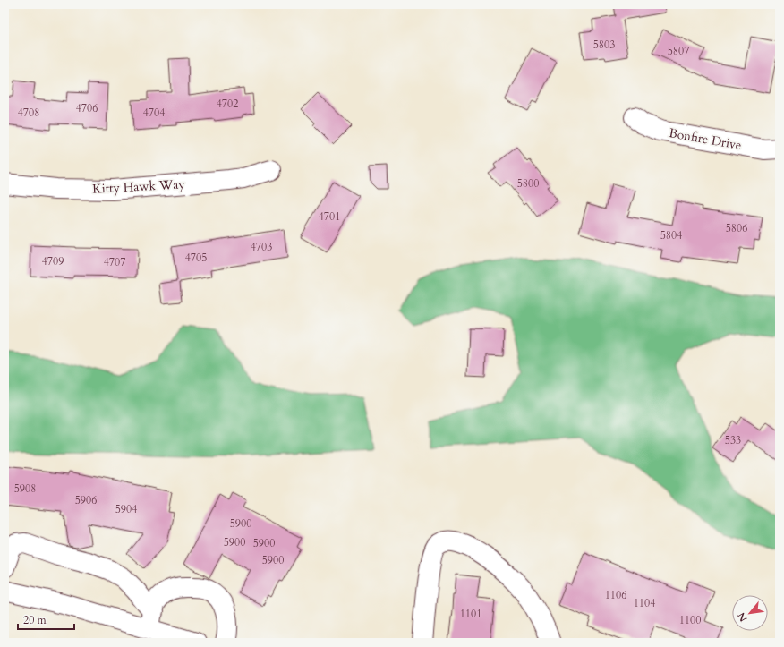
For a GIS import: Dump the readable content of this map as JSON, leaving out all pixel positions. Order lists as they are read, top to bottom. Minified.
{"streets":{"street":["Bonfire Drive","Kitty Hawk Way"]},"house_numbers":["5803","5807","4702","4706","4708","4704","5800","4701","5806","5804","4703","4705","4709","4707","533","5908","5906","5904","5900","5900","5900","5900","1106","1104","1101","1100"],"scale_bar":"20 m","north":"bottom left"}
